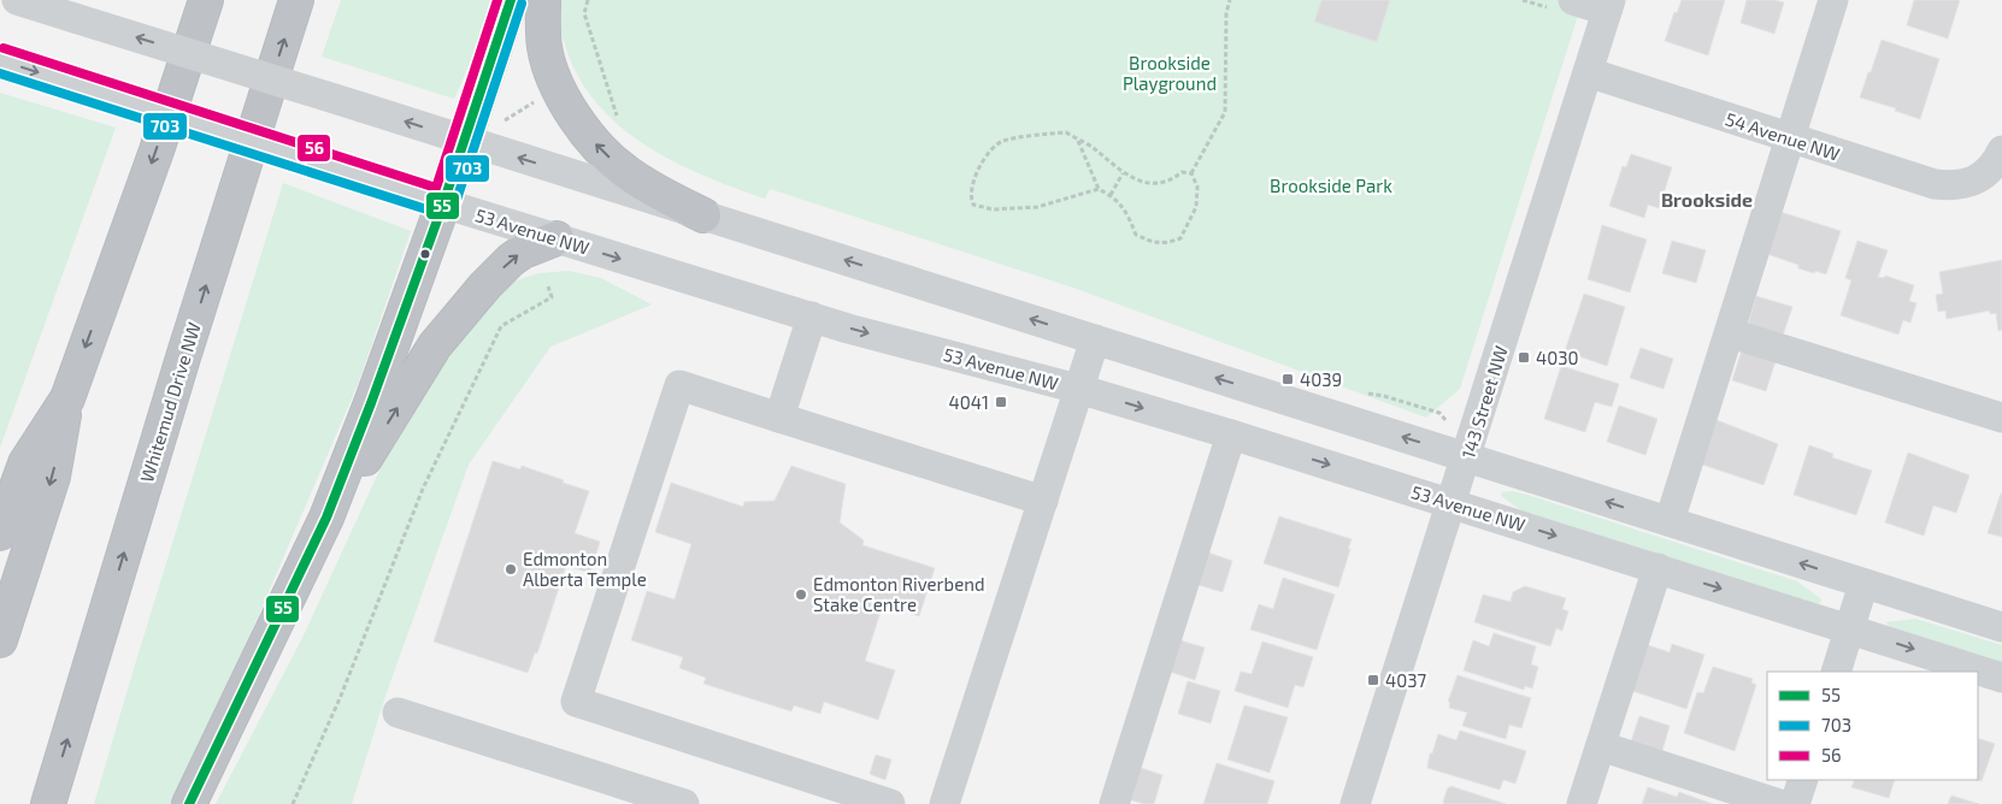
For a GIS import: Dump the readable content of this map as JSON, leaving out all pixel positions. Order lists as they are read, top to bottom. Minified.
{"streets":{"highway":["Whitemud Drive NW"],"street":["54 Avenue NW","53 Avenue NW","143 Street NW"]},"crossings":[["54 Avenue NW","143 Street NW"],["53 Avenue NW","143 Street NW"]],"districts":["Brookside"],"parks":["Brookside Playground","Brookside Park"],"places":{"transit":["4030","4039","4041","4037"],"other":["Edmonton Alberta Temple","Edmonton Riverbend Stake Centre"]},"lines":["transit line 55","transit line 56","transit line 703"],"legend":["55","703","56"]}
